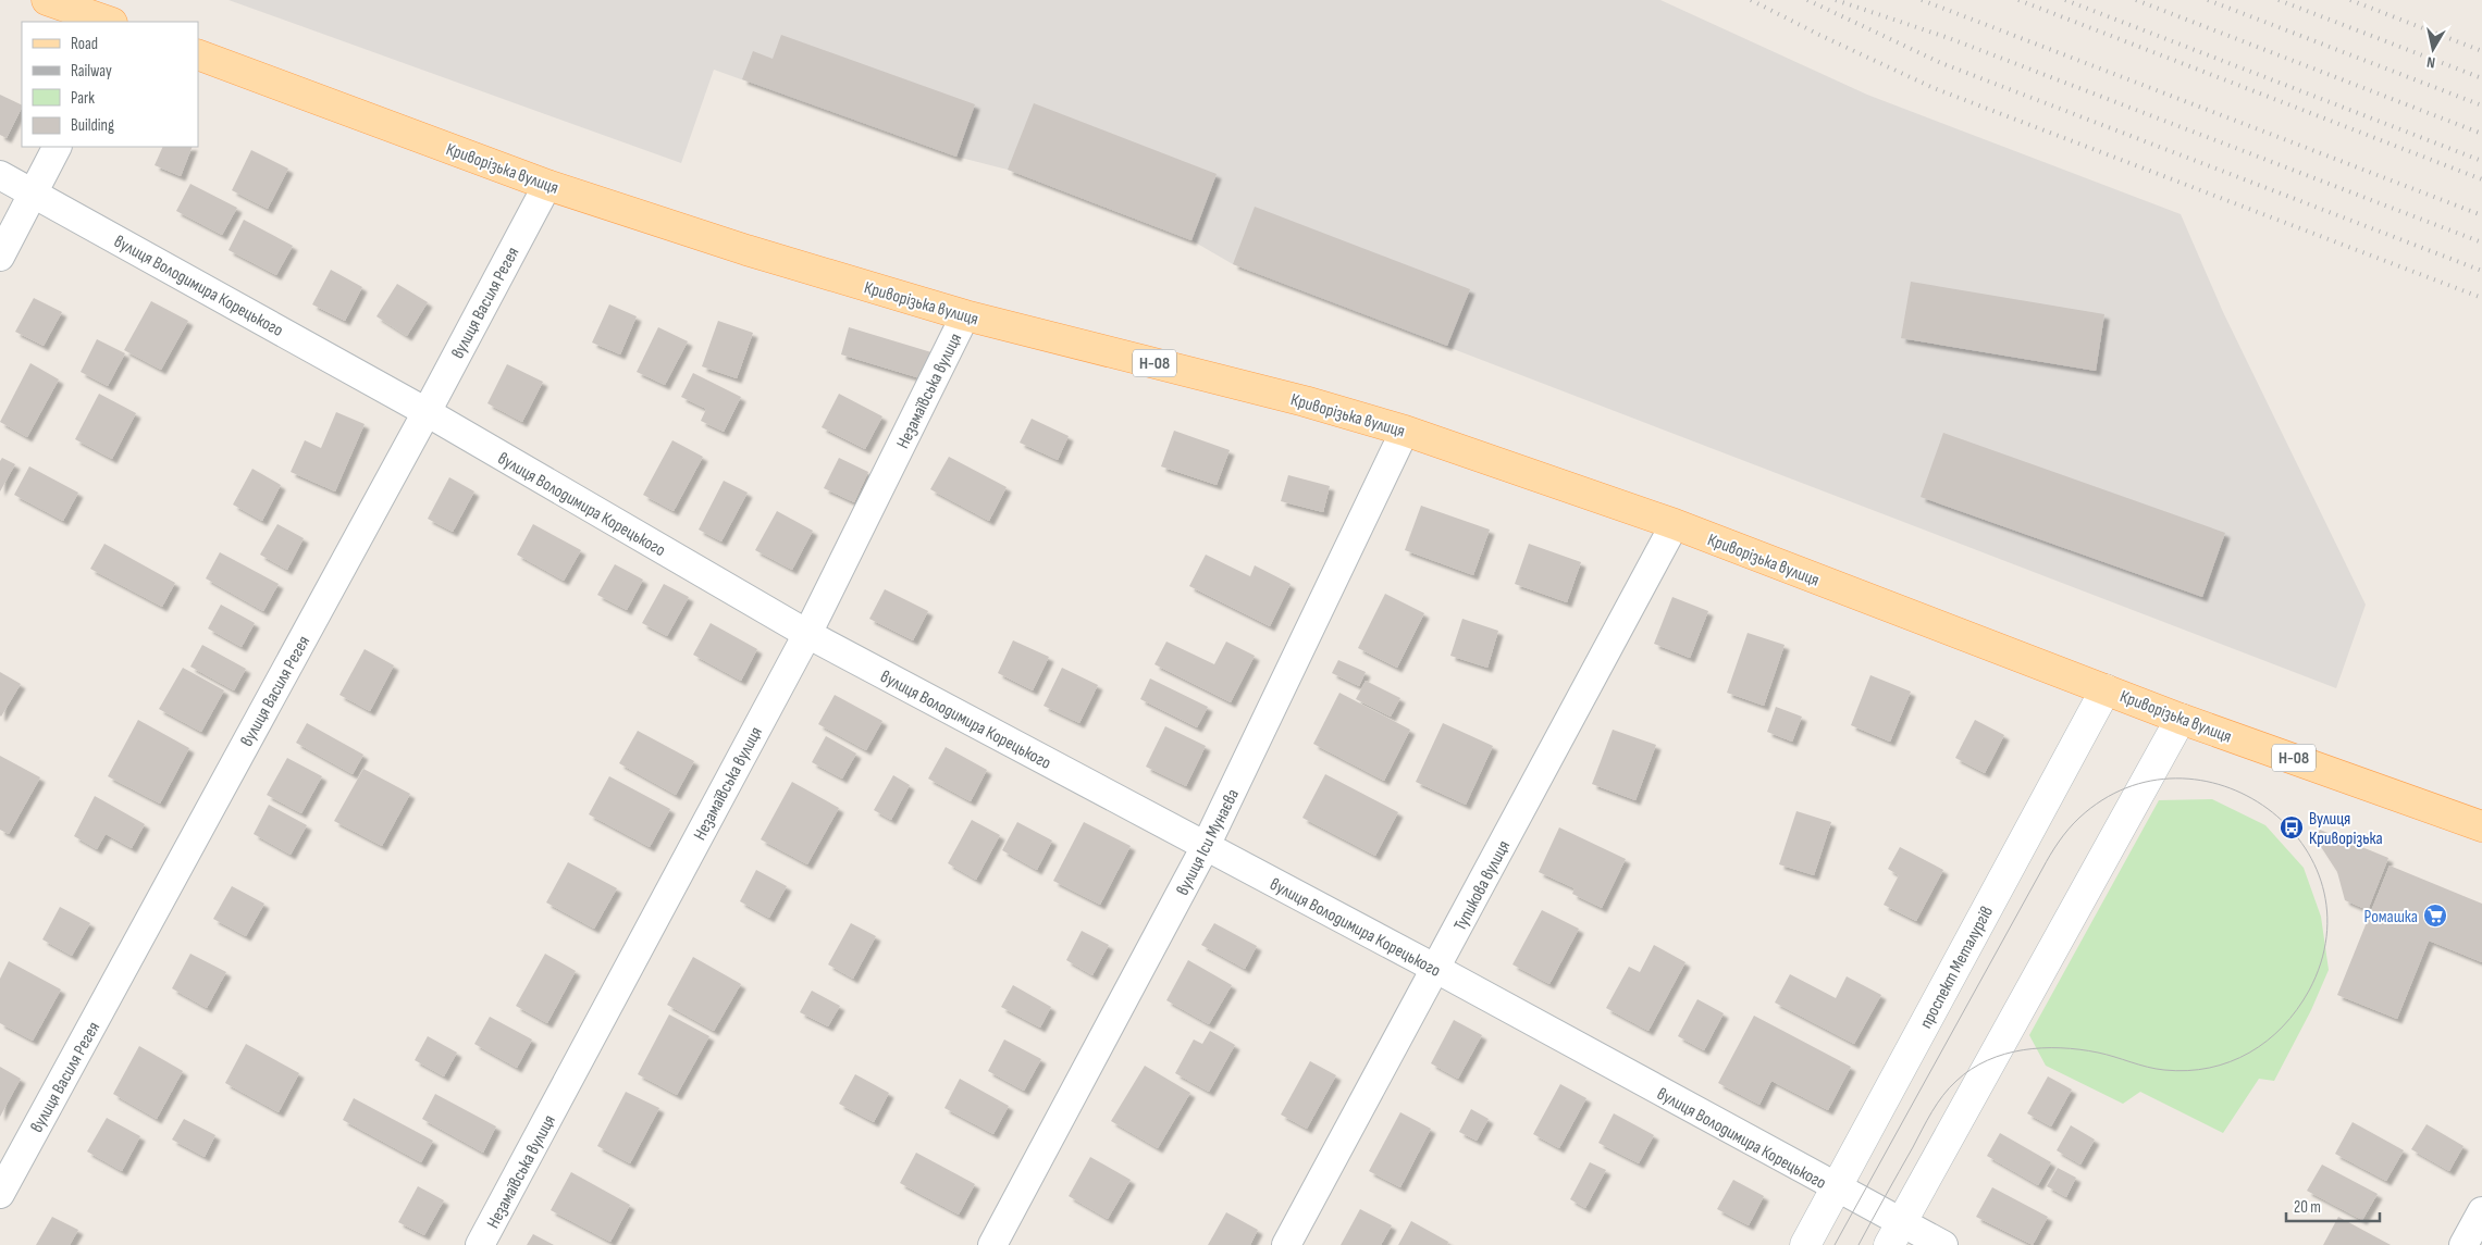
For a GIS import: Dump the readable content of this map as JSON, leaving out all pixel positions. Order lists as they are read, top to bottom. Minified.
{"streets":{"main road":["Криворізька вулиця","Н-08","проспект Металургів"],"street":["вулиця Володимира Корецького","вулиця Василя Регея","Незамаївська вулиця","вулиця Іси Мунаєва","Тупикова вулиця"]},"crossings":[["Криворізька вулиця","вулиця Василя Регея"],["Криворізька вулиця","Незамаївська вулиця"],["Криворізька вулиця","вулиця Іси Мунаєва"],["Криворізька вулиця","Тупикова вулиця"],["Криворізька вулиця","проспект Металургів"],["вулиця Володимира Корецького","вулиця Василя Регея"],["вулиця Володимира Корецького","Незамаївська вулиця"],["вулиця Володимира Корецького","вулиця Іси Мунаєва"],["вулиця Володимира Корецького","Тупикова вулиця"],["вулиця Володимира Корецького","проспект Металургів"]],"places":{"bus stop":["Вулиця Криворізька"],"supermarket":["Ромашка"]},"legend":["Road","Railway","Park","Building"],"scale_bar":"20 m","north":"bottom"}
